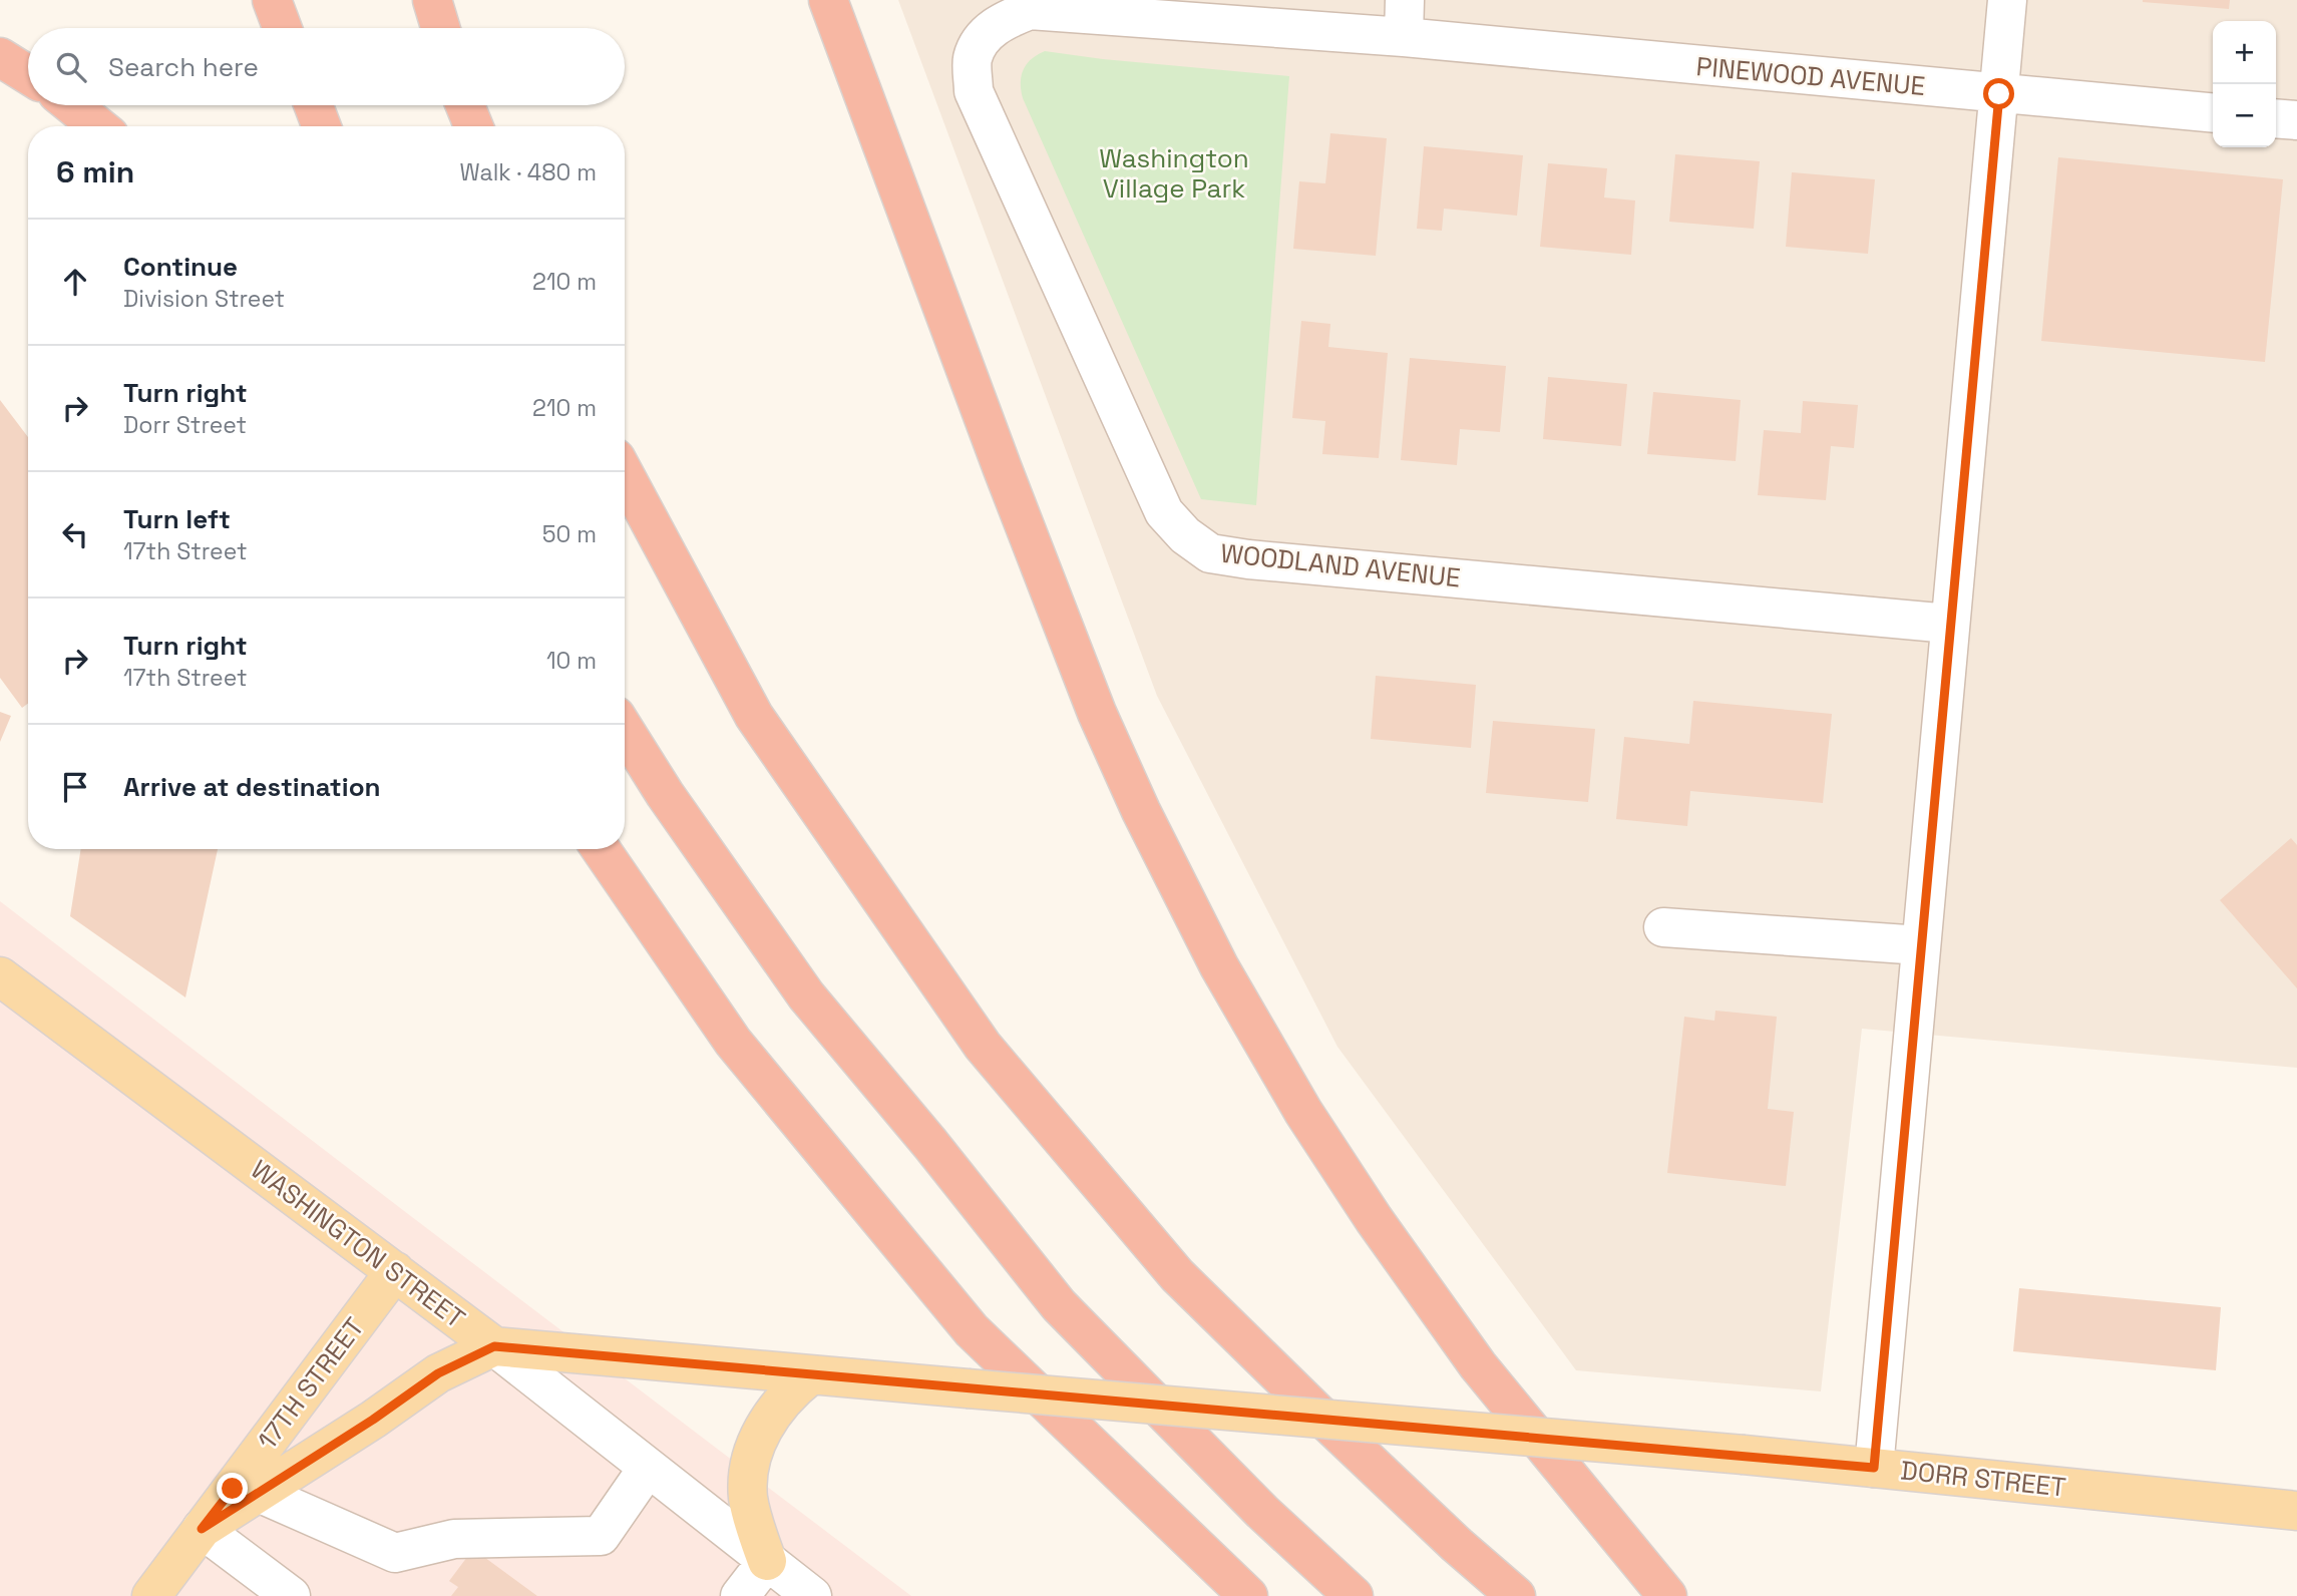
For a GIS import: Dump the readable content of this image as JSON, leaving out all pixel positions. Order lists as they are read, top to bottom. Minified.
{"streets":{"main road":["WASHINGTON STREET","17TH STREET","DORR STREET"],"street":["PINEWOOD AVENUE","WOODLAND AVENUE"]},"crossings":[["PINEWOOD AVENUE","WOODLAND AVENUE"],["WASHINGTON STREET","17TH STREET"],["WASHINGTON STREET","DORR STREET"],["17TH STREET","DORR STREET"]],"parks":["Washington Village Park"],"page":{"map_buttons":["+","−"],"search":"Search here","heading":["6 min","Walk · 480 m"],"list":[["Continue","Division Street","210 m"],["Turn right","Dorr Street","210 m"],["Turn left","17th Street","50 m"],["Turn right","17th Street","10 m"],"Arrive at destination"]}}
